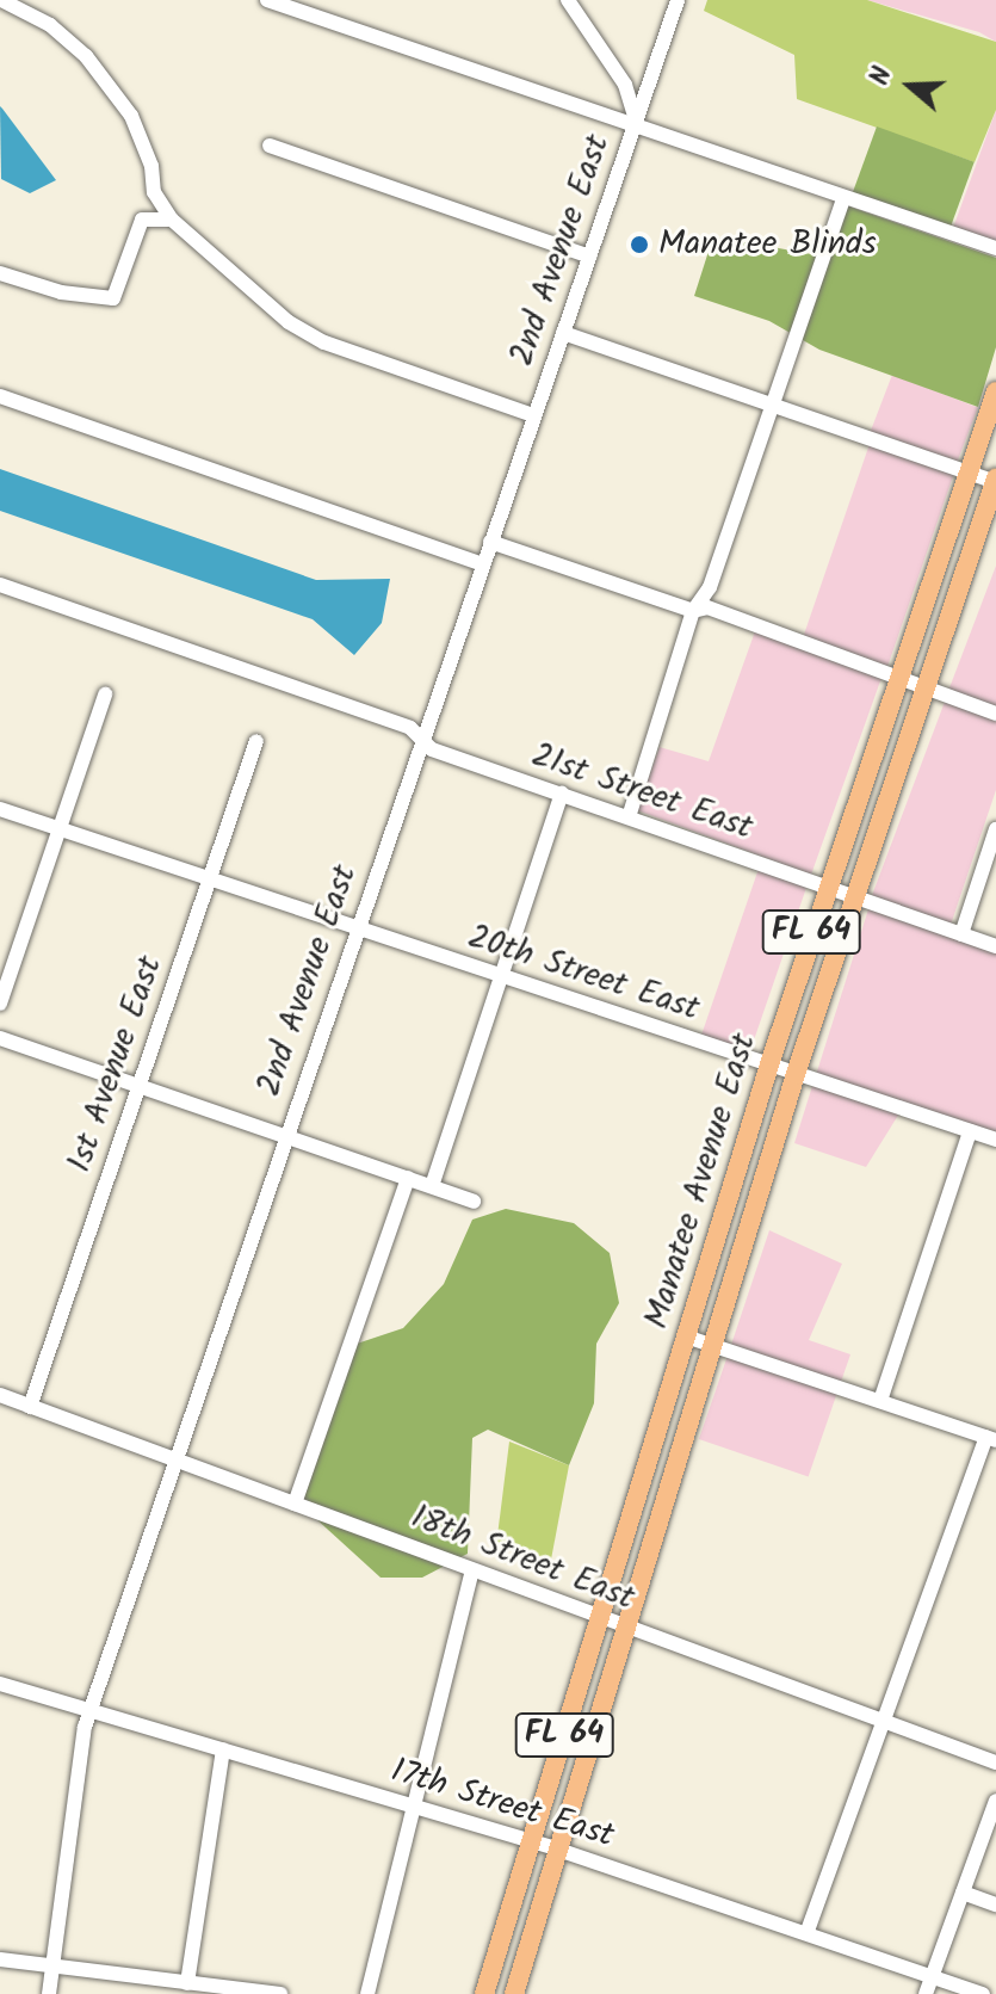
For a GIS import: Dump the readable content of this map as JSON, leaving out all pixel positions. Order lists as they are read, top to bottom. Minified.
{"streets":{"main road":["FL 64","Manatee Avenue East"],"street":["2nd Avenue East","21st Street East","20th Street East","1st Avenue East","18th Street East","17th Street East"]},"crossings":[["2nd Avenue East","21st Street East"],["2nd Avenue East","20th Street East"],["2nd Avenue East","18th Street East"],["2nd Avenue East","17th Street East"],["21st Street East","Manatee Avenue East"],["20th Street East","1st Avenue East"],["20th Street East","Manatee Avenue East"],["1st Avenue East","18th Street East"],["Manatee Avenue East","18th Street East"],["Manatee Avenue East","17th Street East"]],"places":["Manatee Blinds"],"north":"left"}
